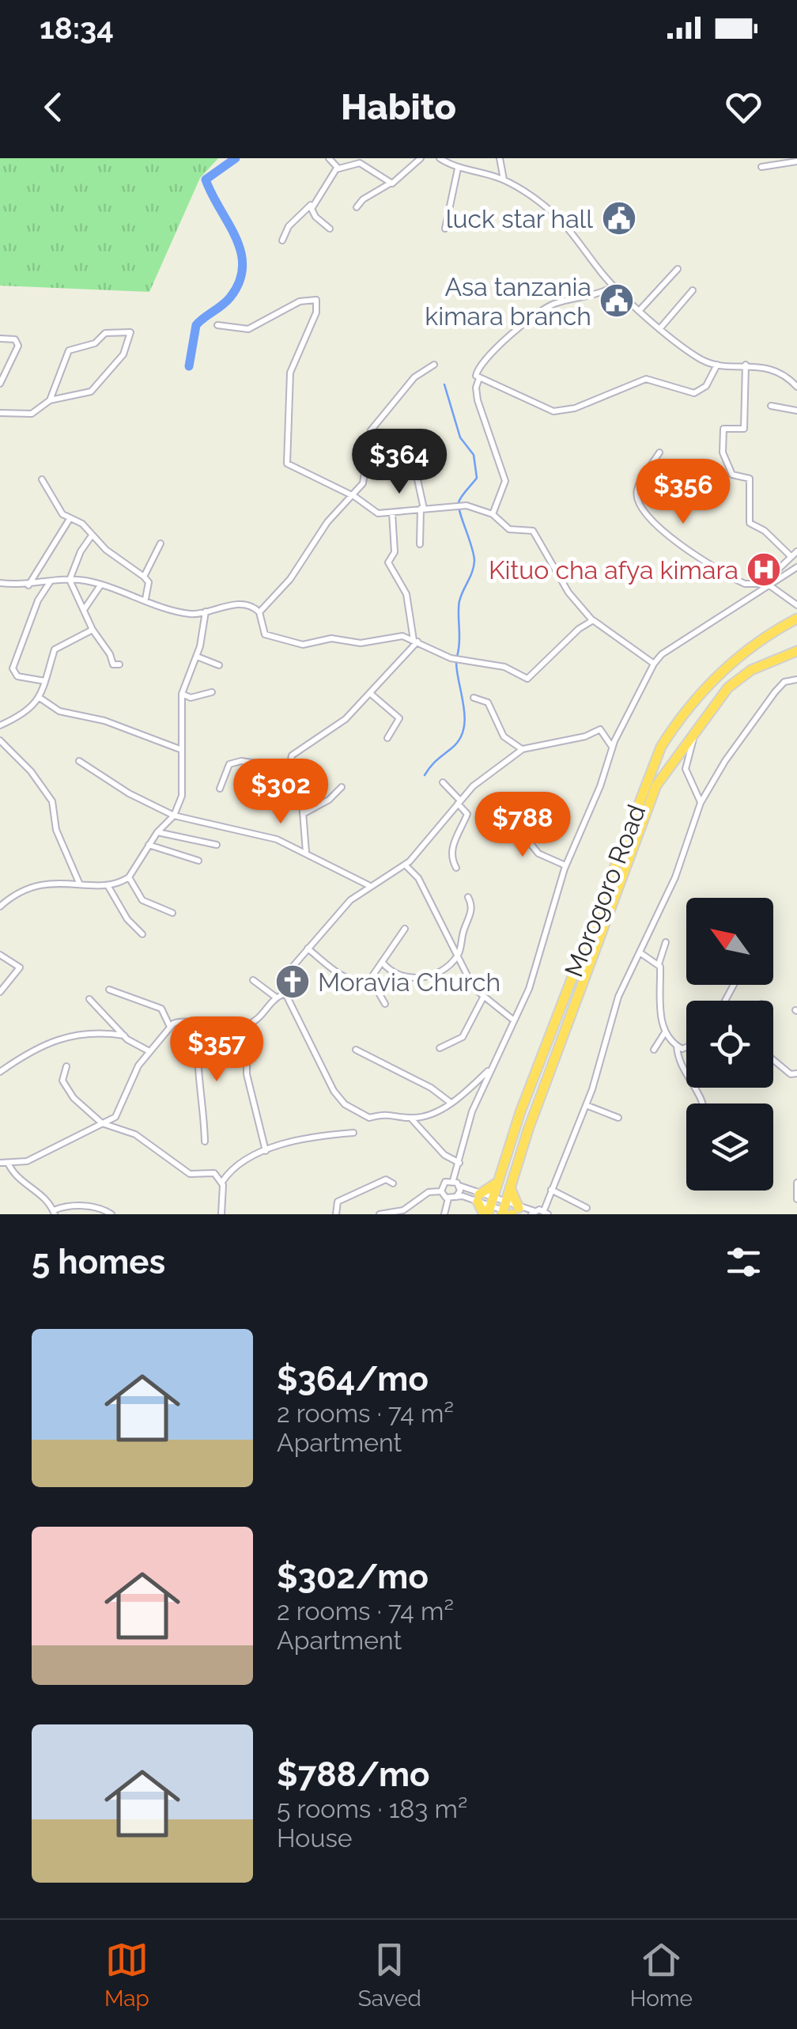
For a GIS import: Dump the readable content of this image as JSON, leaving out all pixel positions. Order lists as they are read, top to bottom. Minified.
{"streets":{"highway":["Morogoro Road"]},"places":{"public building":["luck star hall","Asa tanzania kimara branch"],"hospital":["Kituo cha afya kimara"],"church":["Moravia Church"]},"north":"top left","page":{"status":"18:34","header":"Habito","price":["$364","$356","$302","$788","$357"],"heading":"5 homes","list":[{"name":"$364/mo","note":"2 rooms · 74 m² · Apartment"},{"name":"$302/mo","note":"2 rooms · 74 m² · Apartment"},{"name":"$788/mo","note":"5 rooms · 183 m² · House"}],"tabs":["Map","Saved","Home"]}}
